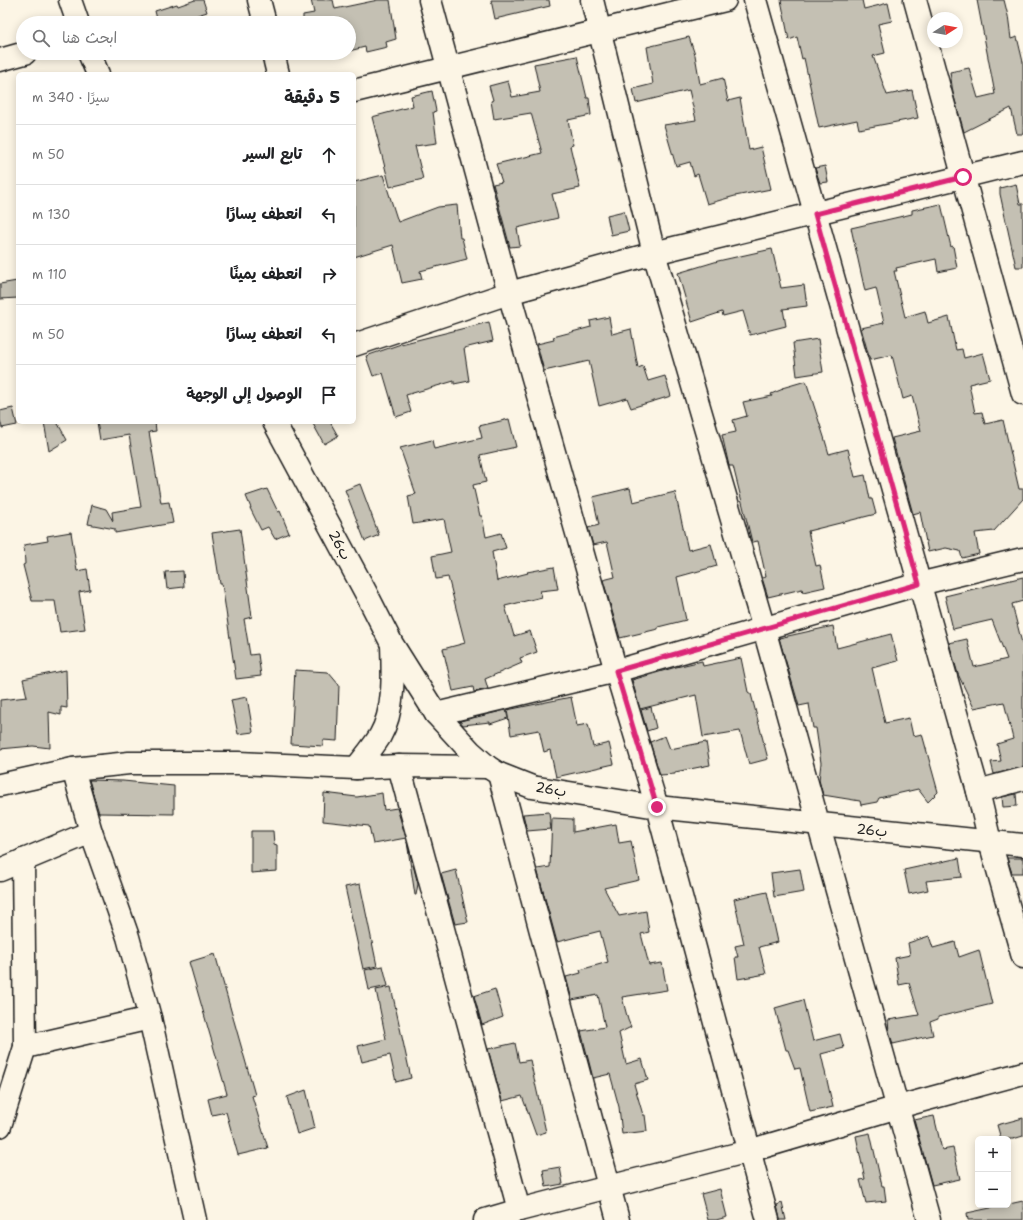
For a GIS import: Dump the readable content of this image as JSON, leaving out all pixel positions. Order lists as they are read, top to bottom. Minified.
{"streets":{"main road":["26ب"]},"north":"right","page":{"search":"ابحث هنا","heading":["5 دقيقة","سيرًا · 340 m"],"list":[["تابع السير","50 m"],["انعطف يسارًا","130 m"],["انعطف يمينًا","110 m"],["انعطف يسارًا","50 m"],"الوصول إلى الوجهة"],"map_buttons":["+","−"]}}
